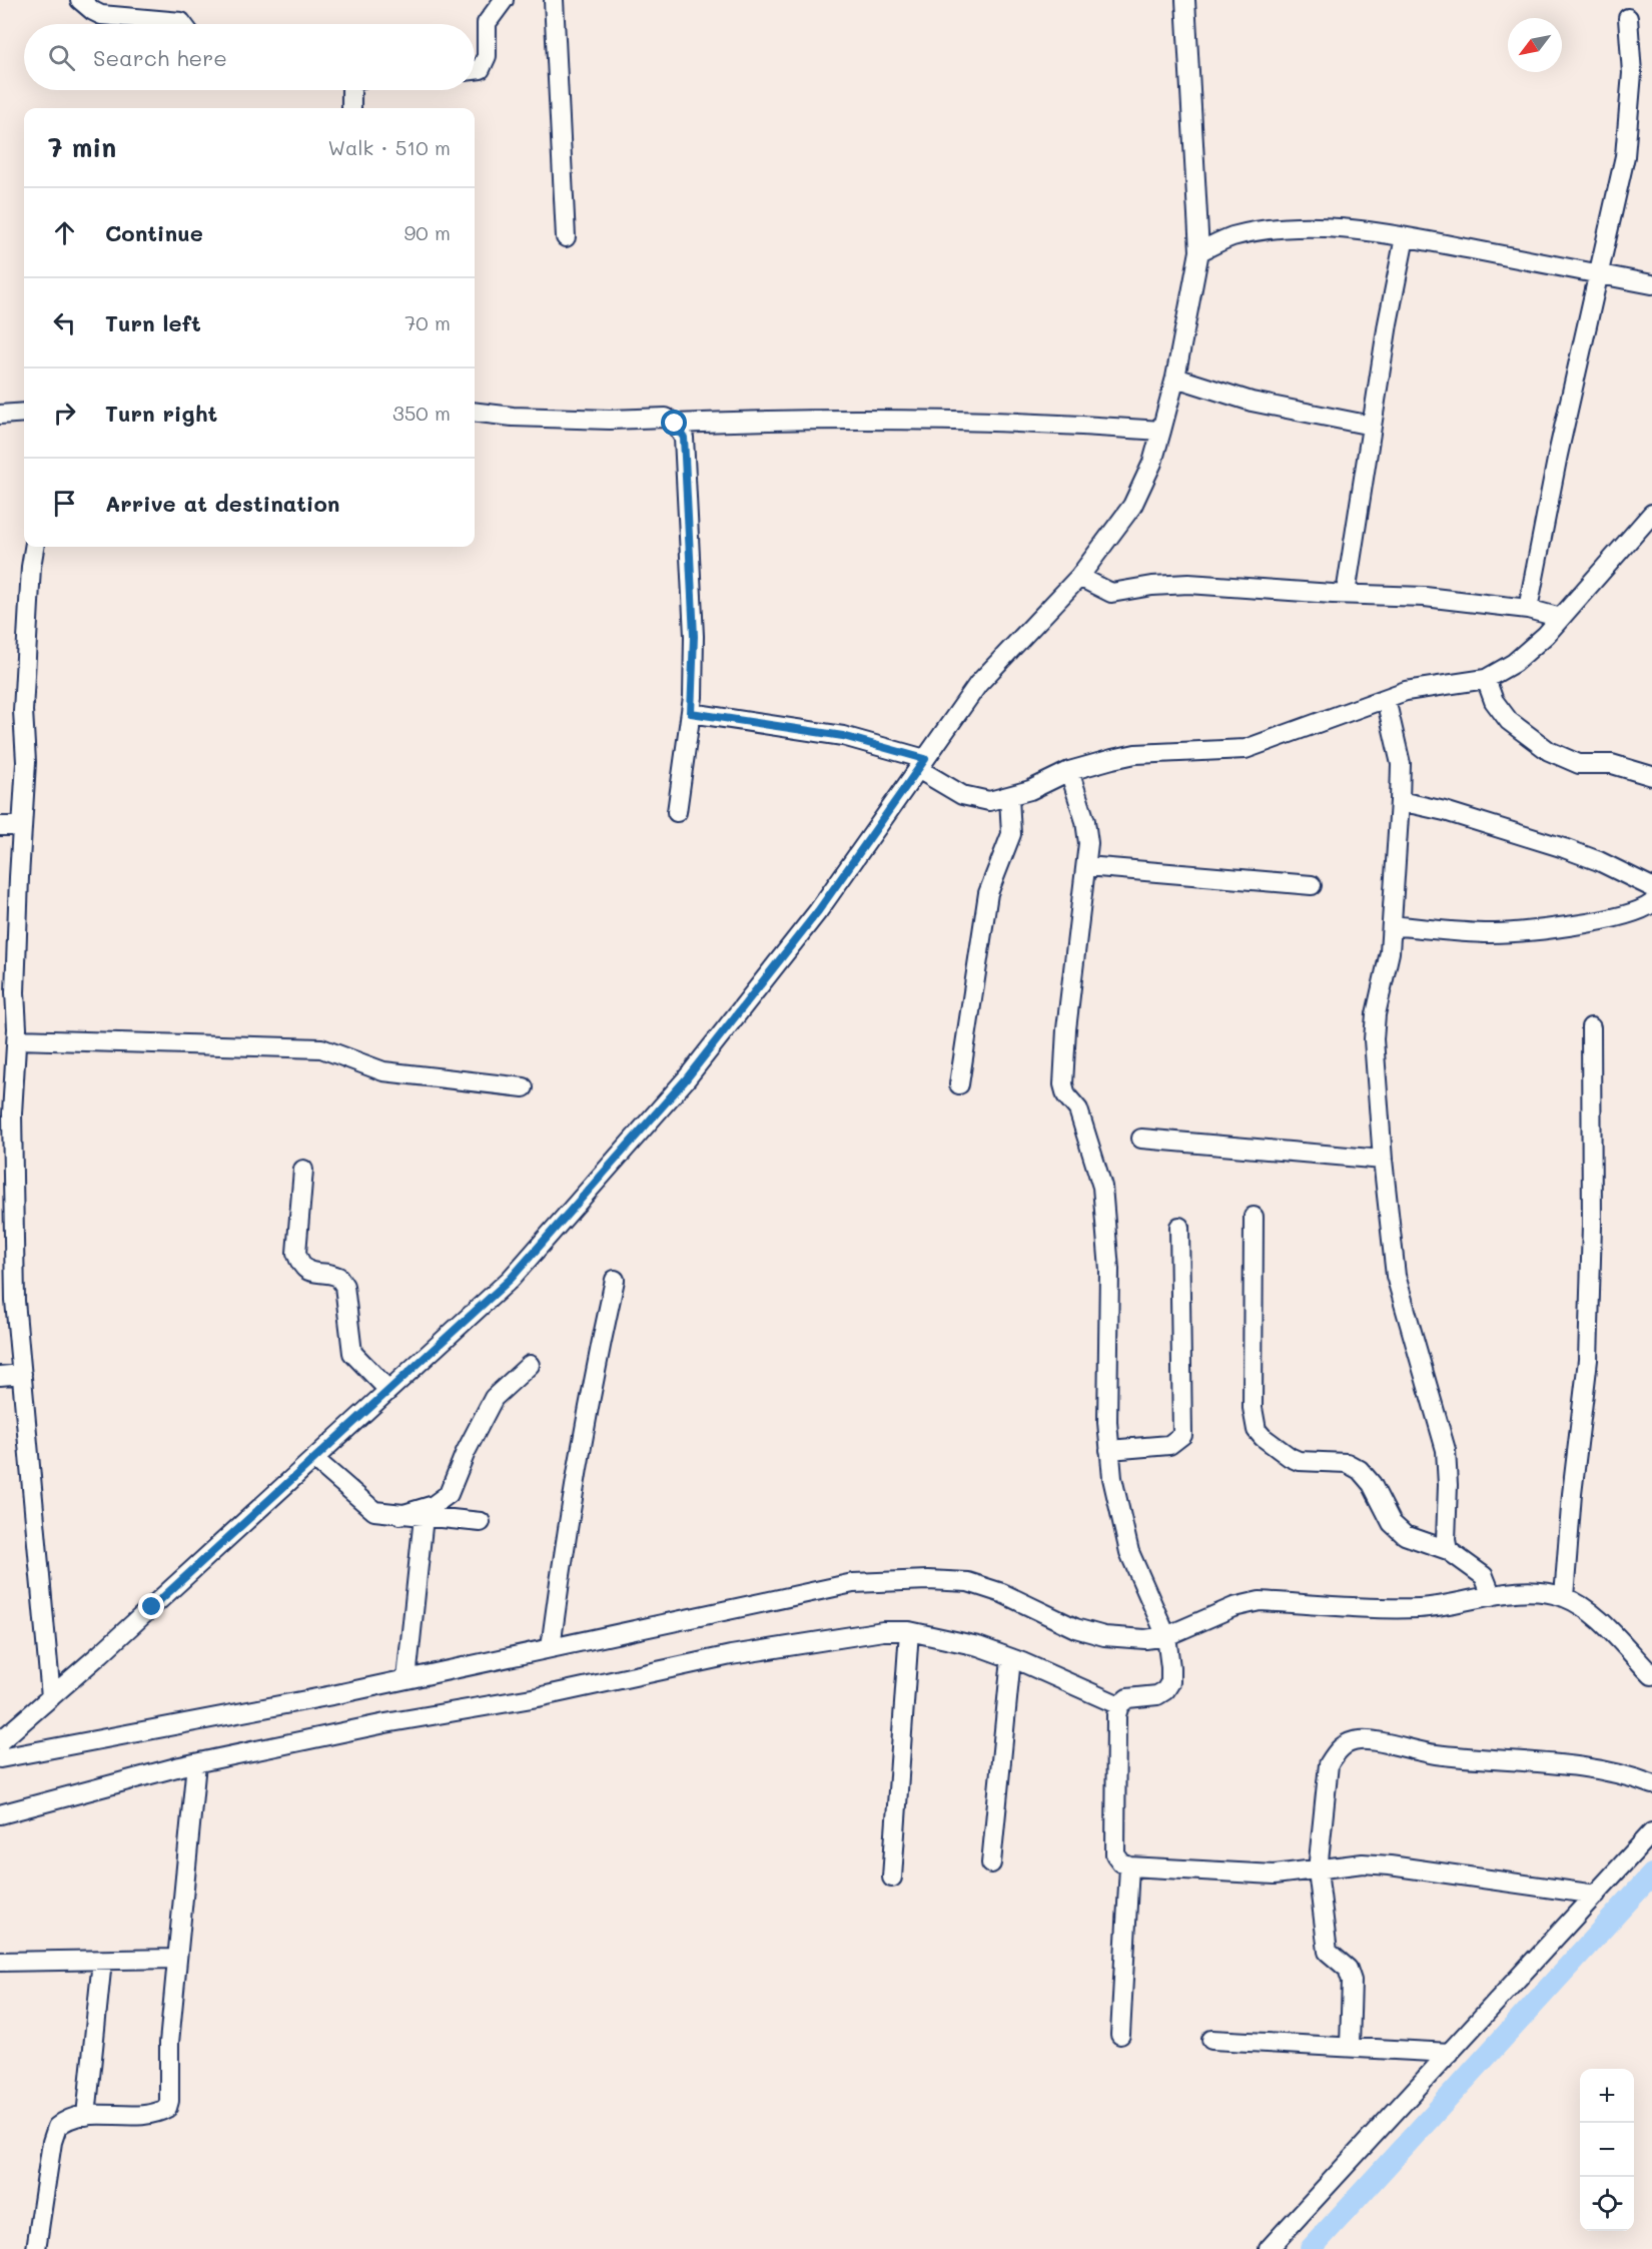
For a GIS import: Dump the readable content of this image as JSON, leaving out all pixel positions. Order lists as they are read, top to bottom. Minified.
{"north":"bottom left","page":{"search":"Search here","heading":["7 min","Walk · 510 m"],"list":[["Continue","90 m"],["Turn left","70 m"],["Turn right","350 m"],"Arrive at destination"],"map_buttons":["+","−"]}}
